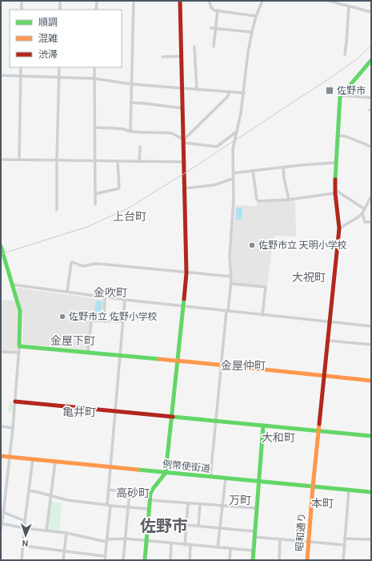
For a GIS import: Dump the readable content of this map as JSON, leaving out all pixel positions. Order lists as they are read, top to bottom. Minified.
{"streets":{"street":["例幣使街道","昭和通り"]},"crossings":[["例幣使街道","昭和通り"]],"districts":["上台町","大祝町","金吹町","金屋下町","金屋仲町","亀井町","大和町","高砂町","万町","本町","佐野市"],"places":{"transit":["佐野市"],"other":["佐野市立 天明小学校","佐野市立 佐野小学校"]},"legend":["順調","混雑","渋滞"],"north":"bottom"}
